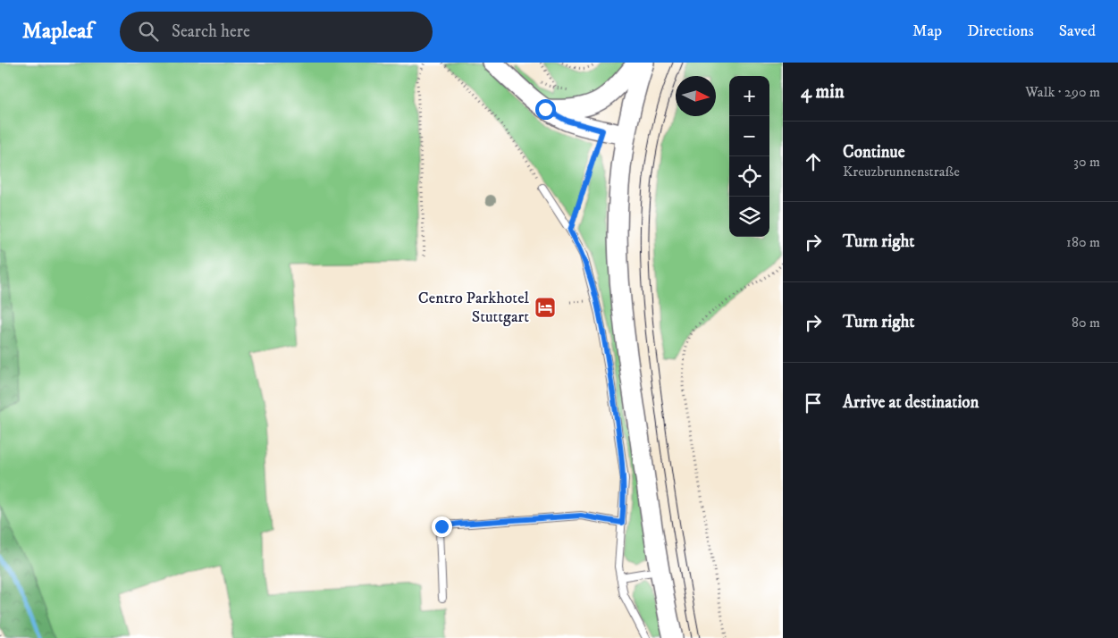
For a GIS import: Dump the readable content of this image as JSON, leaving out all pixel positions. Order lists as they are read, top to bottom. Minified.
{"places":{"hotel":["Centro Parkhotel Stuttgart"]},"north":"right","page":{"header":"Mapleaf","search":"Search here","nav":["Map","Directions","Saved"],"heading":["4 min","Walk · 290 m"],"map_buttons":["+","−"],"list":[["Continue","Kreuzbrunnenstraße","30 m"],["Turn right","180 m"],["Turn right","80 m"],"Arrive at destination"]}}
